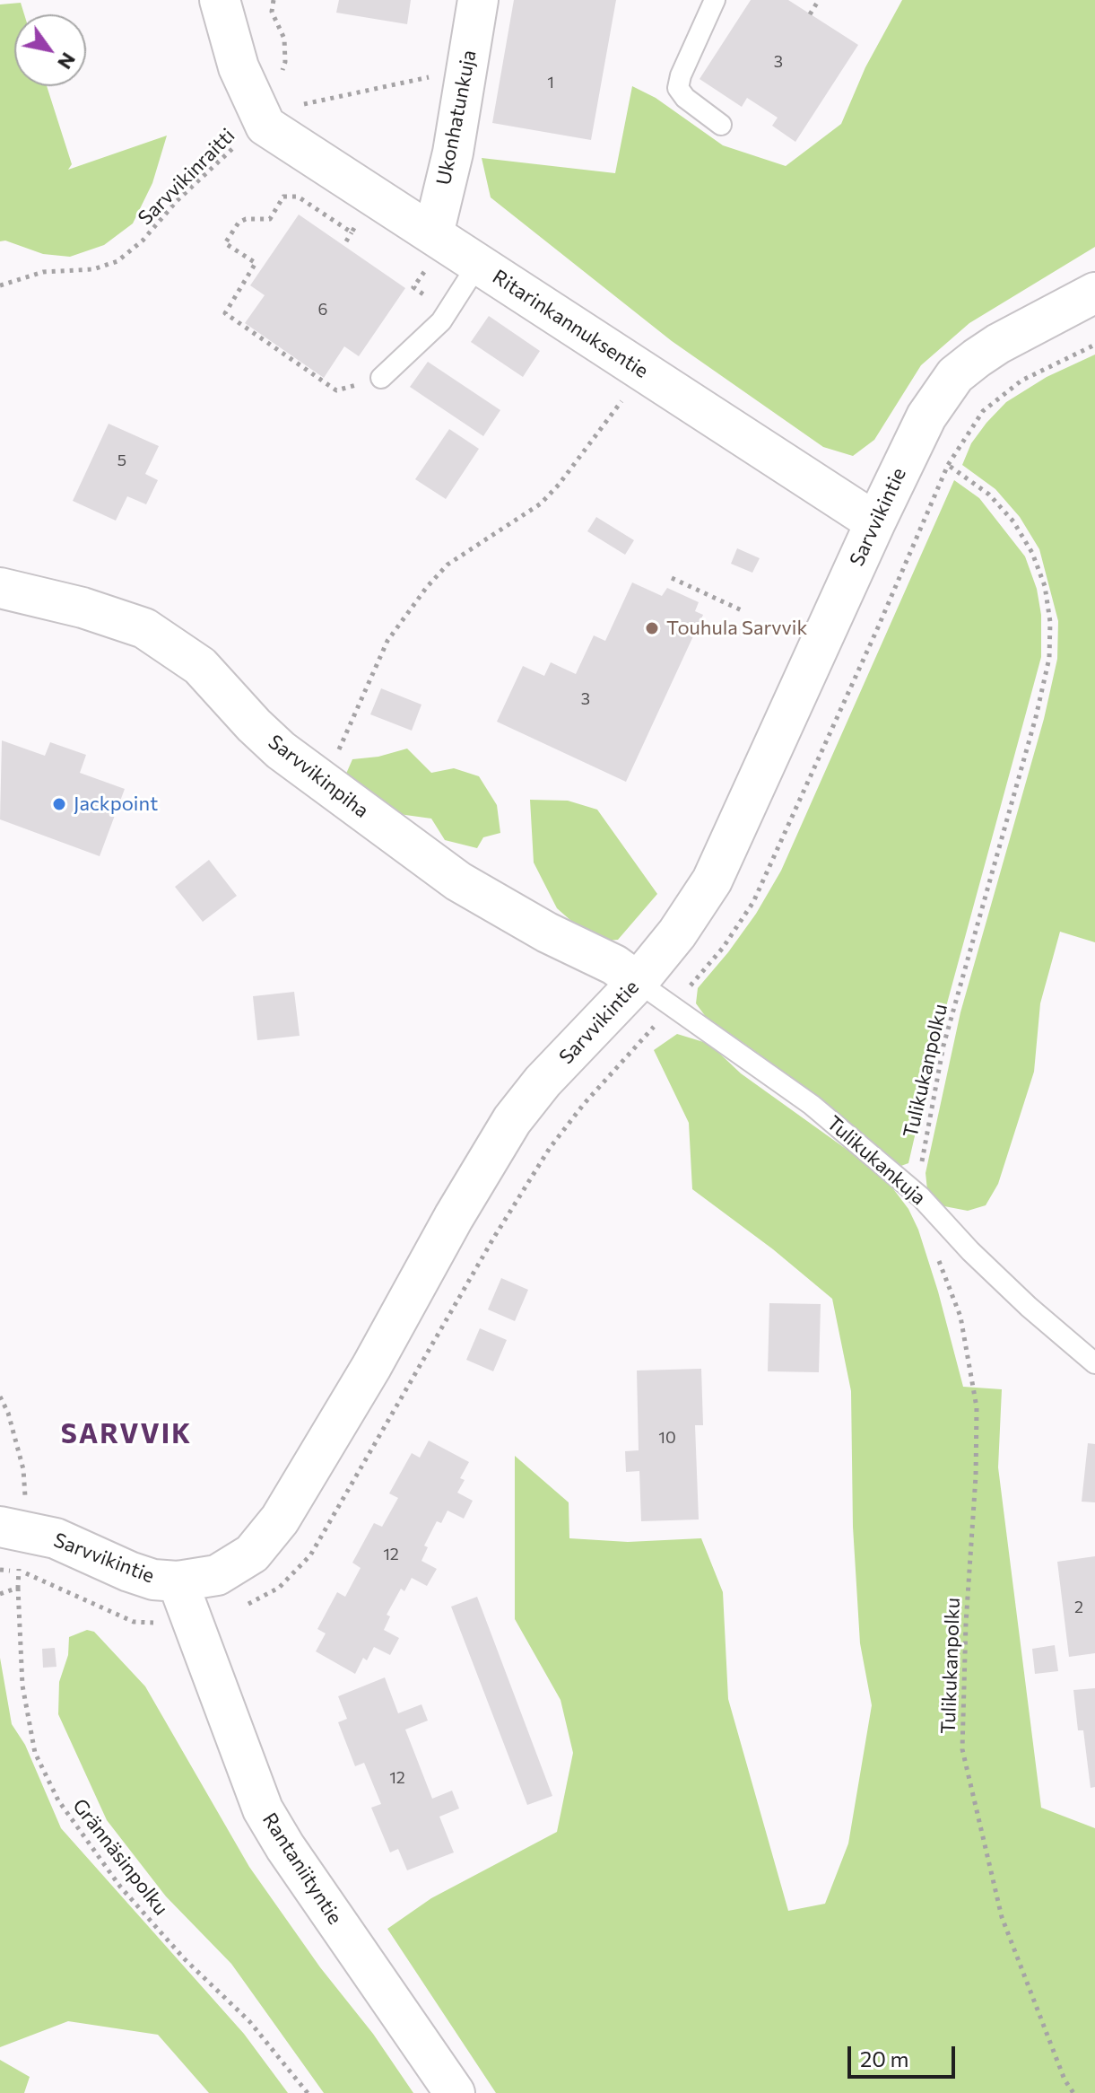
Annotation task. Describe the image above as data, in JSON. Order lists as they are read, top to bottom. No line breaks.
{"streets":{"street":["Ukonhatunkuja","Ritarinkannuksentie","Sarvvikintie","Sarvvikinpiha","Rantaniityntie"],"lane":["Tulikukankuja"],"path":["Sarvvikinraitti","Tulikukanpolku","Grännäsinpolku"]},"crossings":[["Ukonhatunkuja","Ritarinkannuksentie"],["Sarvvikinraitti","Ritarinkannuksentie"],["Ritarinkannuksentie","Sarvvikintie"],["Sarvvikintie","Sarvvikinpiha"],["Sarvvikintie","Tulikukankuja"],["Sarvvikintie","Rantaniityntie"],["Sarvvikinpiha","Tulikukankuja"],["Tulikukanpolku","Tulikukankuja"]],"districts":["SARVVIK"],"places":["Touhula Sarvvik","Jackpoint"],"house_numbers":["3","1","6","5","3","10","12","2","12"],"scale_bar":"20 m","north":"bottom right"}
